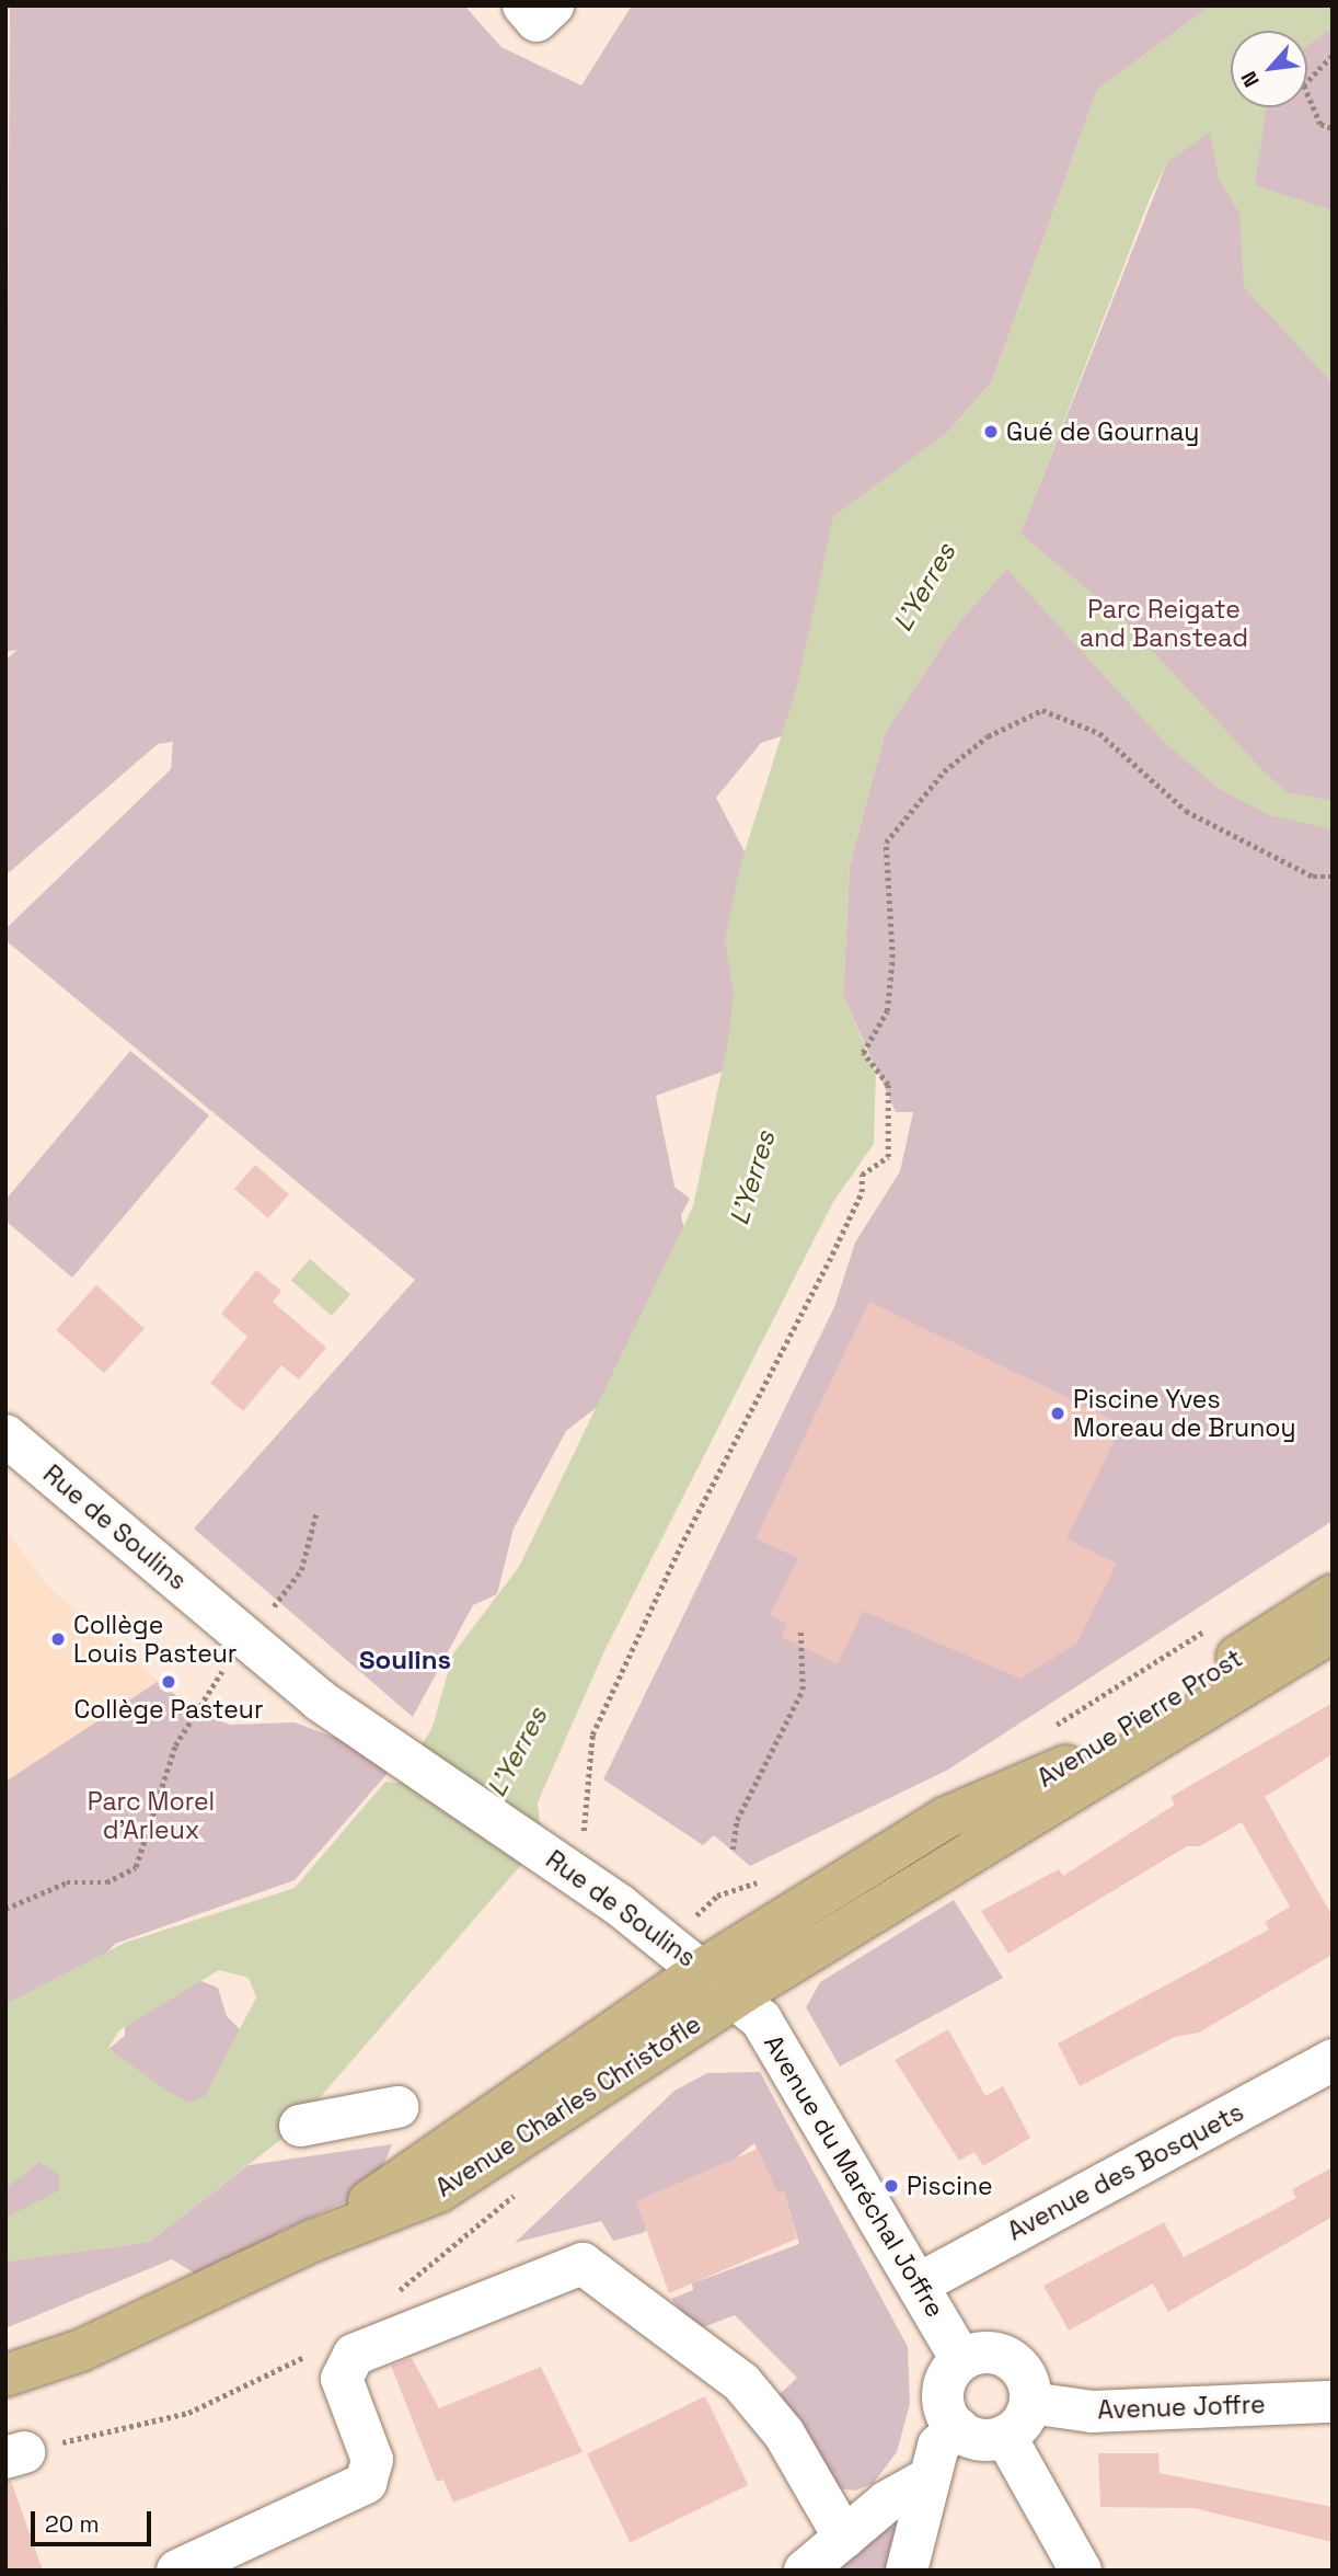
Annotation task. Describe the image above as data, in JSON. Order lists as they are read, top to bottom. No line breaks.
{"streets":{"main road":["Avenue Pierre Prost","Avenue Charles Christofle"],"street":["Rue de Soulins","Avenue des Bosquets","Avenue du Maréchal Joffre","Avenue Joffre"]},"crossings":[["Rue de Soulins","Avenue Pierre Prost"],["Rue de Soulins","Avenue Charles Christofle"],["Rue de Soulins","Avenue du Maréchal Joffre"],["Avenue Pierre Prost","Avenue Charles Christofle"],["Avenue Pierre Prost","Avenue du Maréchal Joffre"],["Avenue Charles Christofle","Avenue du Maréchal Joffre"],["Avenue des Bosquets","Avenue du Maréchal Joffre"],["Avenue du Maréchal Joffre","Avenue Joffre"]],"districts":["Soulins"],"water":["L'Yerres"],"parks":["Parc Reigate and Banstead","Parc Morel d’Arleux"],"places":["Gué de Gournay","Piscine Yves Moreau de Brunoy","Collège Louis Pasteur","Collège Pasteur","Piscine"],"scale_bar":"20 m","north":"bottom left"}
